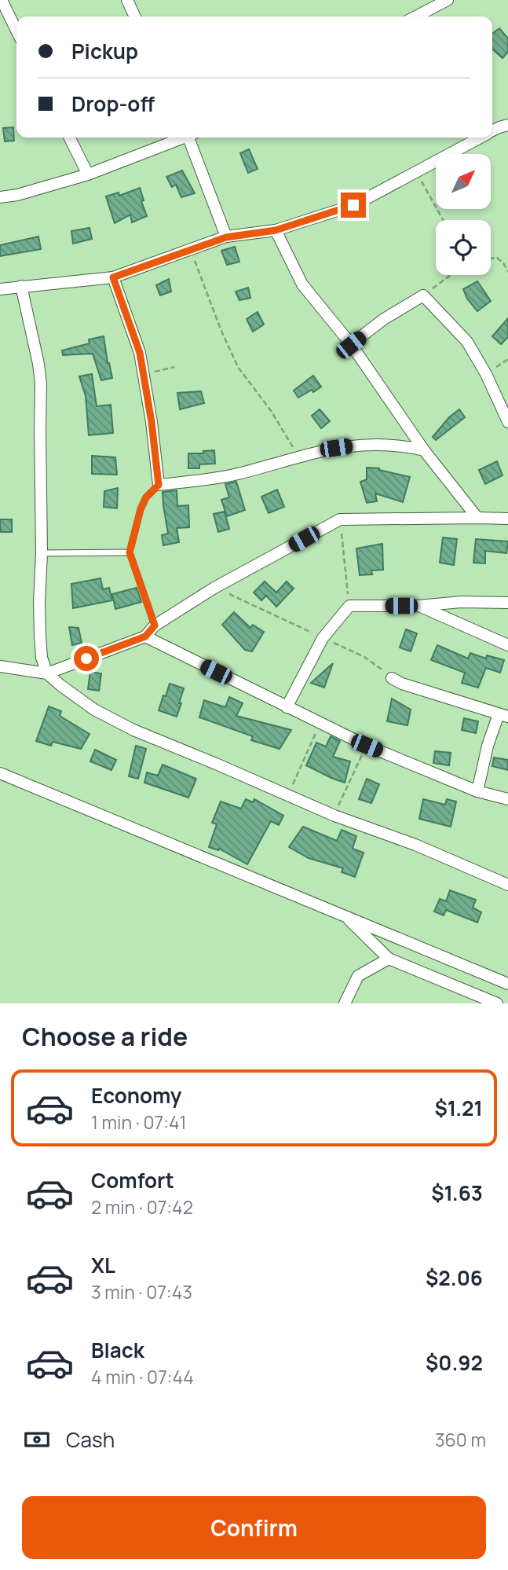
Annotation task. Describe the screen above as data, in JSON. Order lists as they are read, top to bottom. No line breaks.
{"north":"top right","page":{"banner":["Pickup","Drop-off"],"heading":"Choose a ride","list":[{"name":"Economy","note":"1 min · 07:41","value":"$1.21"},{"name":"Comfort","note":"2 min · 07:42","value":"$1.63"},{"name":"XL","note":"3 min · 07:43","value":"$2.06"},{"name":"Black","note":"4 min · 07:44","value":"$0.92"}],"pay":["Cash","360 m"],"buttons":"Confirm"}}
